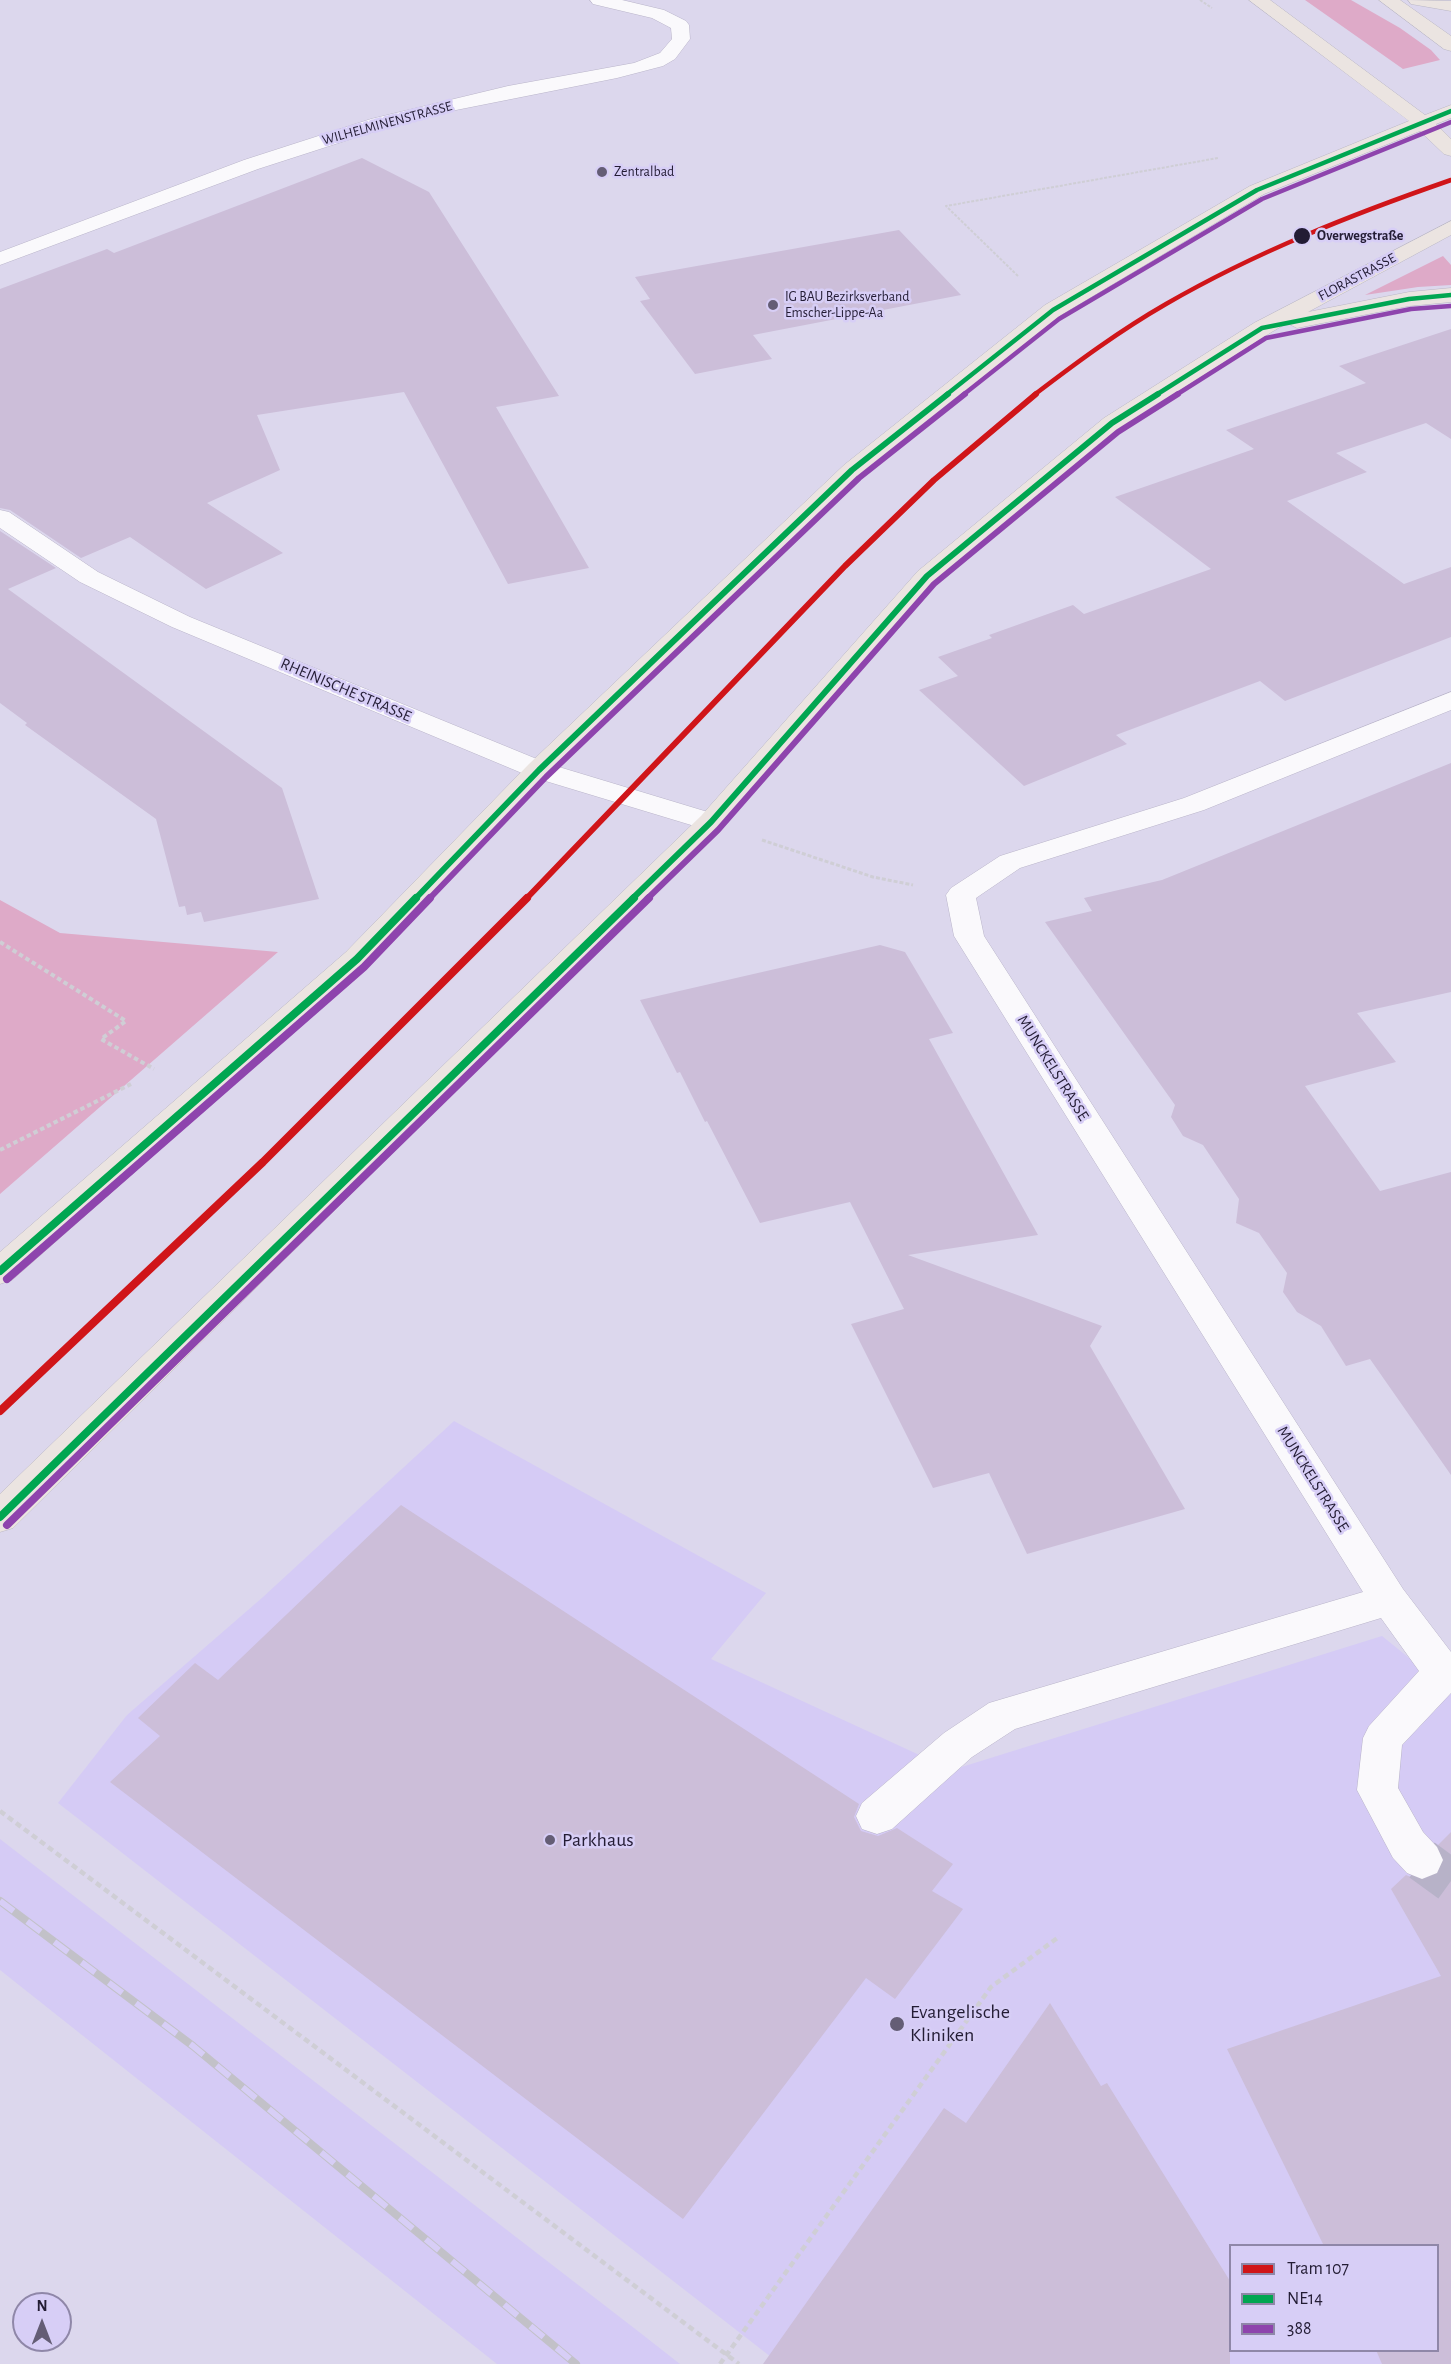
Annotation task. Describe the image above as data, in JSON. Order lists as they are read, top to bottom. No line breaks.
{"streets":{"main road":["FLORASTRASSE"],"street":["WILHELMINENSTRASSE","RHEINISCHE STRASSE","MUNCKELSTRASSE"]},"crossings":[["FLORASTRASSE","RHEINISCHE STRASSE"]],"places":["Zentralbad","Overwegstraße","IG BAU Bezirksverband Emscher-Lippe-Aa","Parkhaus","Evangelische Kliniken"],"lines":["transit line NE14","transit line 388","tram line 107"],"legend":["Tram 107","NE14","388"],"north":"top"}
